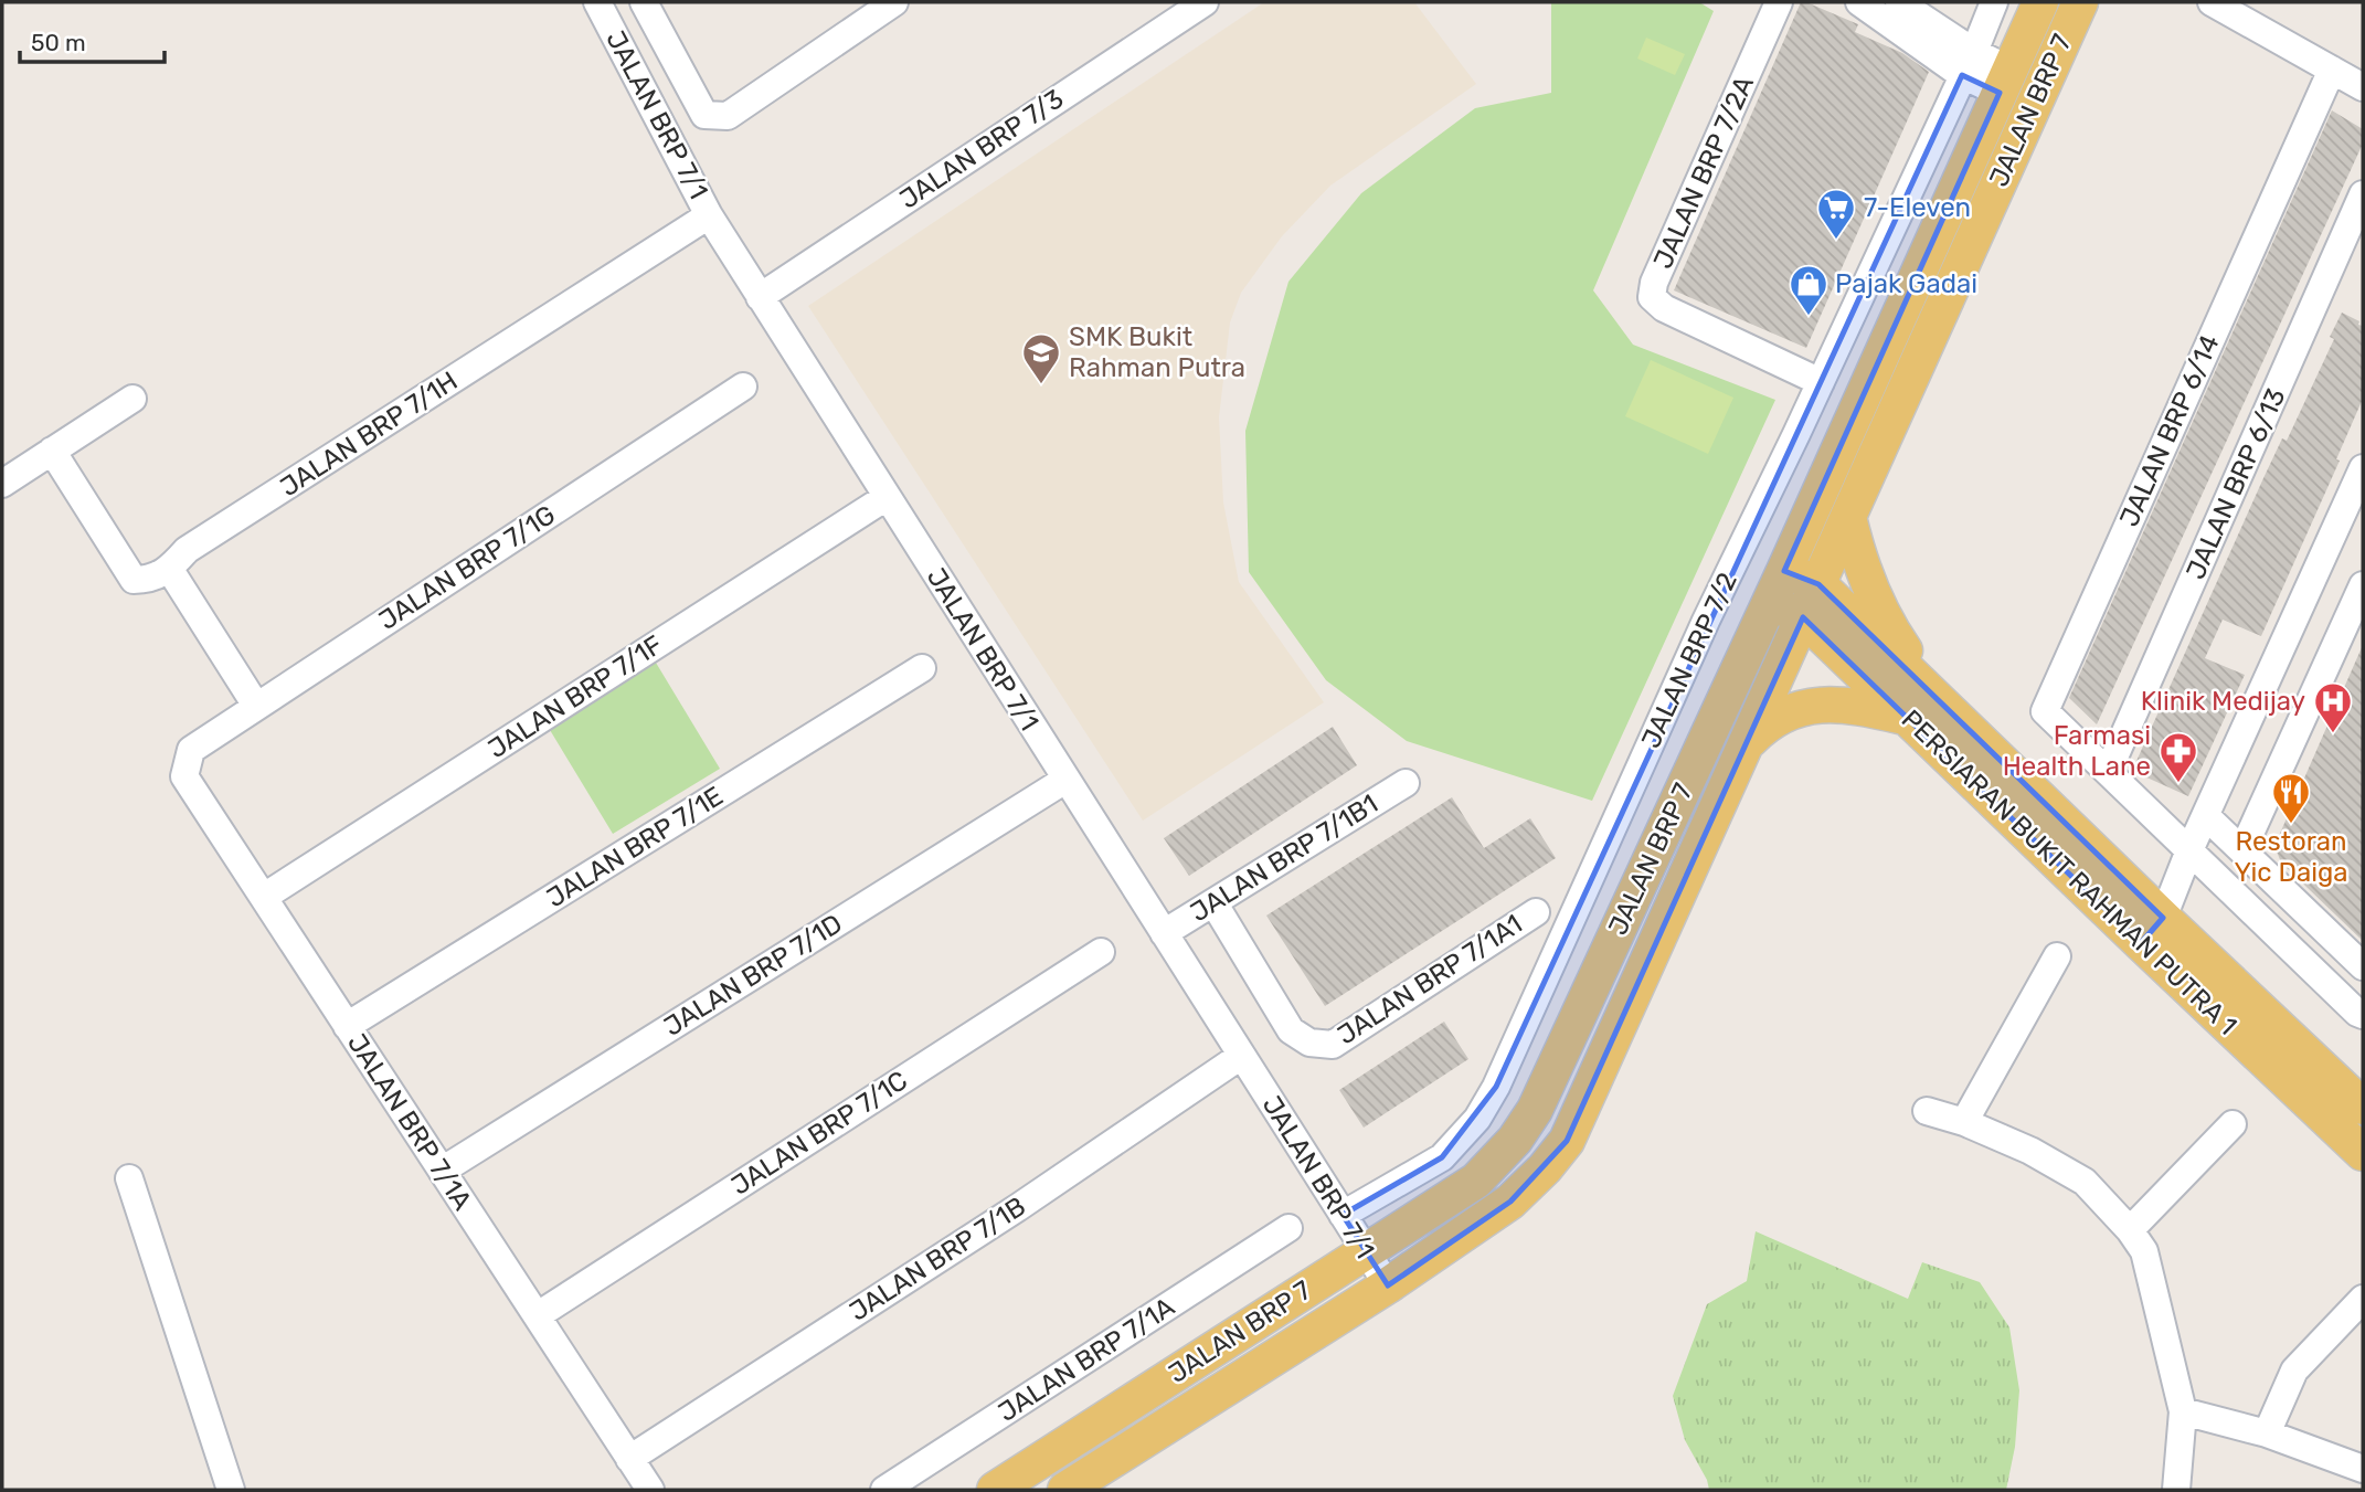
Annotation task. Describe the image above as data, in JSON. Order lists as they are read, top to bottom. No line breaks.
{"streets":{"main road":["JALAN BRP 7","PERSIARAN BUKIT RAHMAN PUTRA 1"],"street":["JALAN BRP 7/1","JALAN BRP 7/3","JALAN BRP 7/2A","JALAN BRP 6/14","JALAN BRP 7/1H","JALAN BRP 6/13","JALAN BRP 7/1G","JALAN BRP 7/2","JALAN BRP 7/1F","JALAN BRP 7/1E","JALAN BRP 7/1B1","JALAN BRP 7/1D","JALAN BRP 7/1A1","JALAN BRP 7/1A","JALAN BRP 7/1C","JALAN BRP 7/1B"]},"crossings":[["JALAN BRP 7","JALAN BRP 7/1"],["JALAN BRP 7","PERSIARAN BUKIT RAHMAN PUTRA 1"],["JALAN BRP 7/1","JALAN BRP 7/3"],["JALAN BRP 7/1","JALAN BRP 7/1H"],["JALAN BRP 7/1","JALAN BRP 7/2"],["JALAN BRP 7/1","JALAN BRP 7/1F"],["JALAN BRP 7/1","JALAN BRP 7/1B1"],["JALAN BRP 7/1","JALAN BRP 7/1D"],["JALAN BRP 7/1","JALAN BRP 7/1B"],["JALAN BRP 7/2A","JALAN BRP 7/2"],["JALAN BRP 6/14","JALAN BRP 6/13"],["JALAN BRP 7/1G","JALAN BRP 7/1A"],["JALAN BRP 7/1F","JALAN BRP 7/1A"],["JALAN BRP 7/1E","JALAN BRP 7/1A"],["JALAN BRP 7/1B1","JALAN BRP 7/1A1"],["JALAN BRP 7/1D","JALAN BRP 7/1A"],["JALAN BRP 7/1A","JALAN BRP 7/1C"],["JALAN BRP 7/1A","JALAN BRP 7/1B"]],"places":{"supermarket":["7-Eleven"],"shop":["Pajak Gadai"],"school or university":["SMK Bukit Rahman Putra"],"hospital":["Klinik Medijay"],"pharmacy":["Farmasi Health Lane"],"restaurant":["Restoran Yic Daiga"]},"scale_bar":"50 m"}
